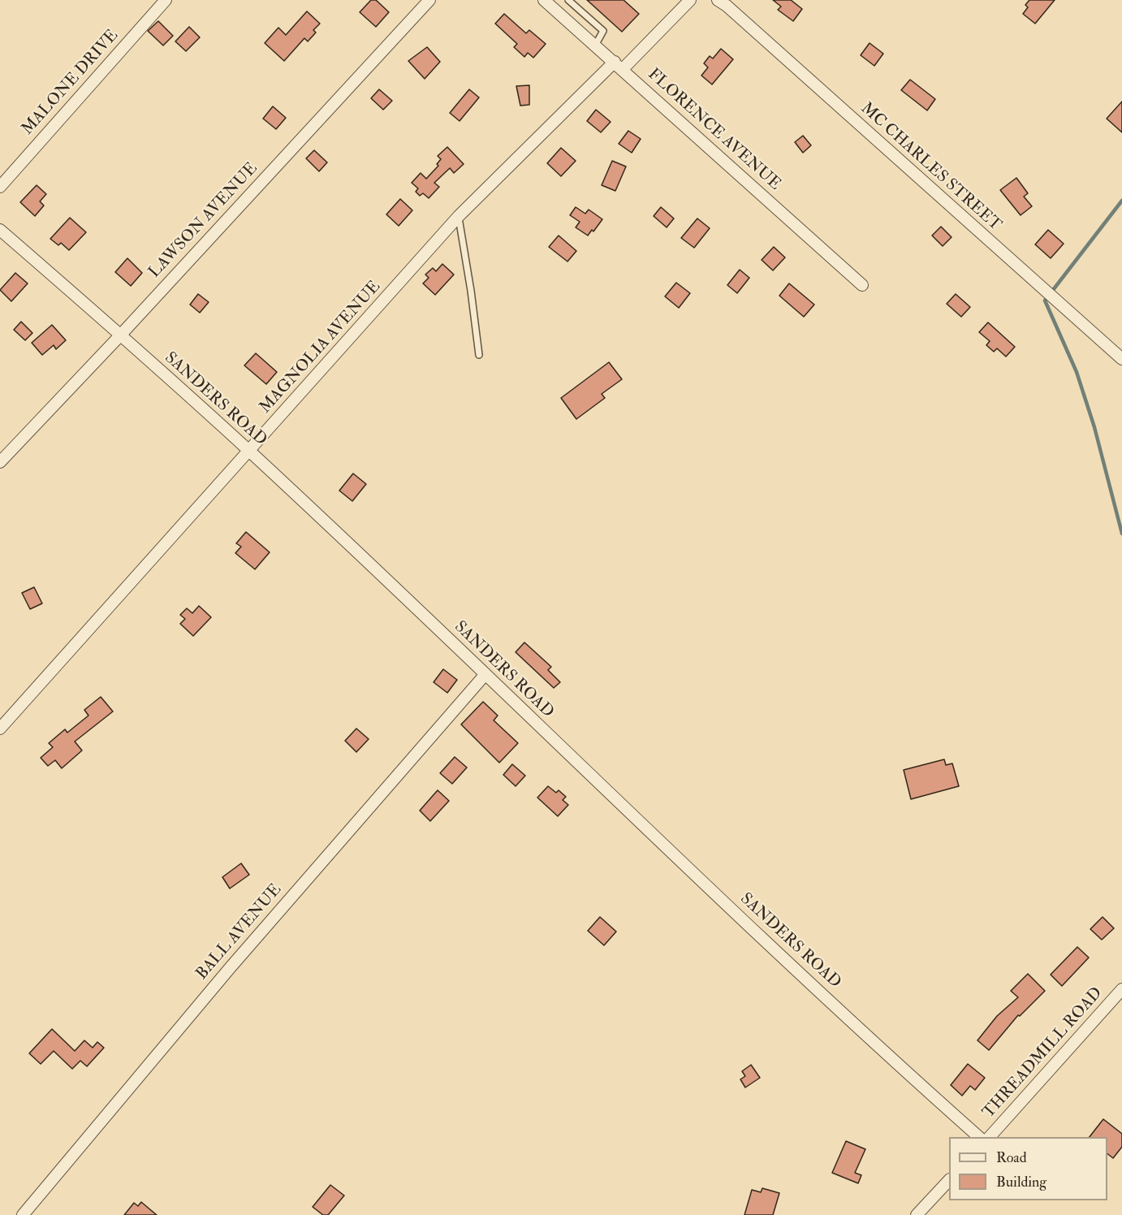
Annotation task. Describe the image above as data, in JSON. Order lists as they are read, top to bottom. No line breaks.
{"streets":{"street":["MALONE DRIVE","FLORENCE AVENUE","MC CHARLES STREET","LAWSON AVENUE","MAGNOLIA AVENUE","SANDERS ROAD","BALL AVENUE","THREADMILL ROAD"]},"crossings":[["FLORENCE AVENUE","MAGNOLIA AVENUE"],["LAWSON AVENUE","SANDERS ROAD"],["MAGNOLIA AVENUE","SANDERS ROAD"],["SANDERS ROAD","BALL AVENUE"]],"legend":["Road","Building"]}
